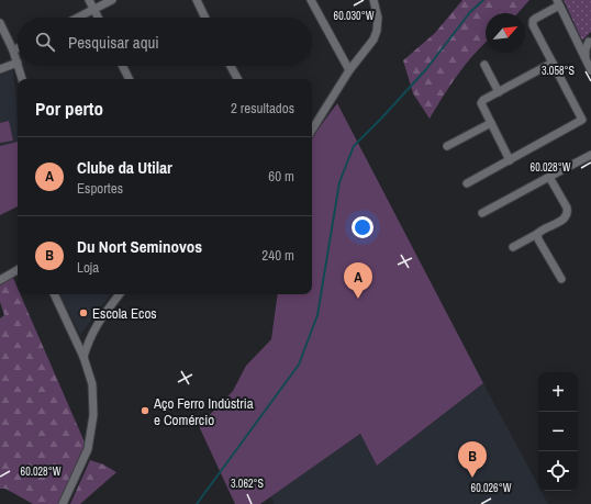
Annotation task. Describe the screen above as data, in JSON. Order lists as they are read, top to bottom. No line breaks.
{"places":["Escola Ecos","Aço Ferro Indústria e Comércio"],"north":"top right","page":{"search":"Pesquisar aqui","heading":["Por perto","2 resultados"],"list":[{"mark":"A","name":"Clube da Utilar","note":"Esportes","value":"60 m"},{"mark":"B","name":"Du Nort Seminovos","note":"Loja","value":"240 m"}],"pins":["A","B"],"map_buttons":["+","−"]},"coordinates":["60.030°W","3.058°S","60.028°W","3.062°S","60.026°W"]}
